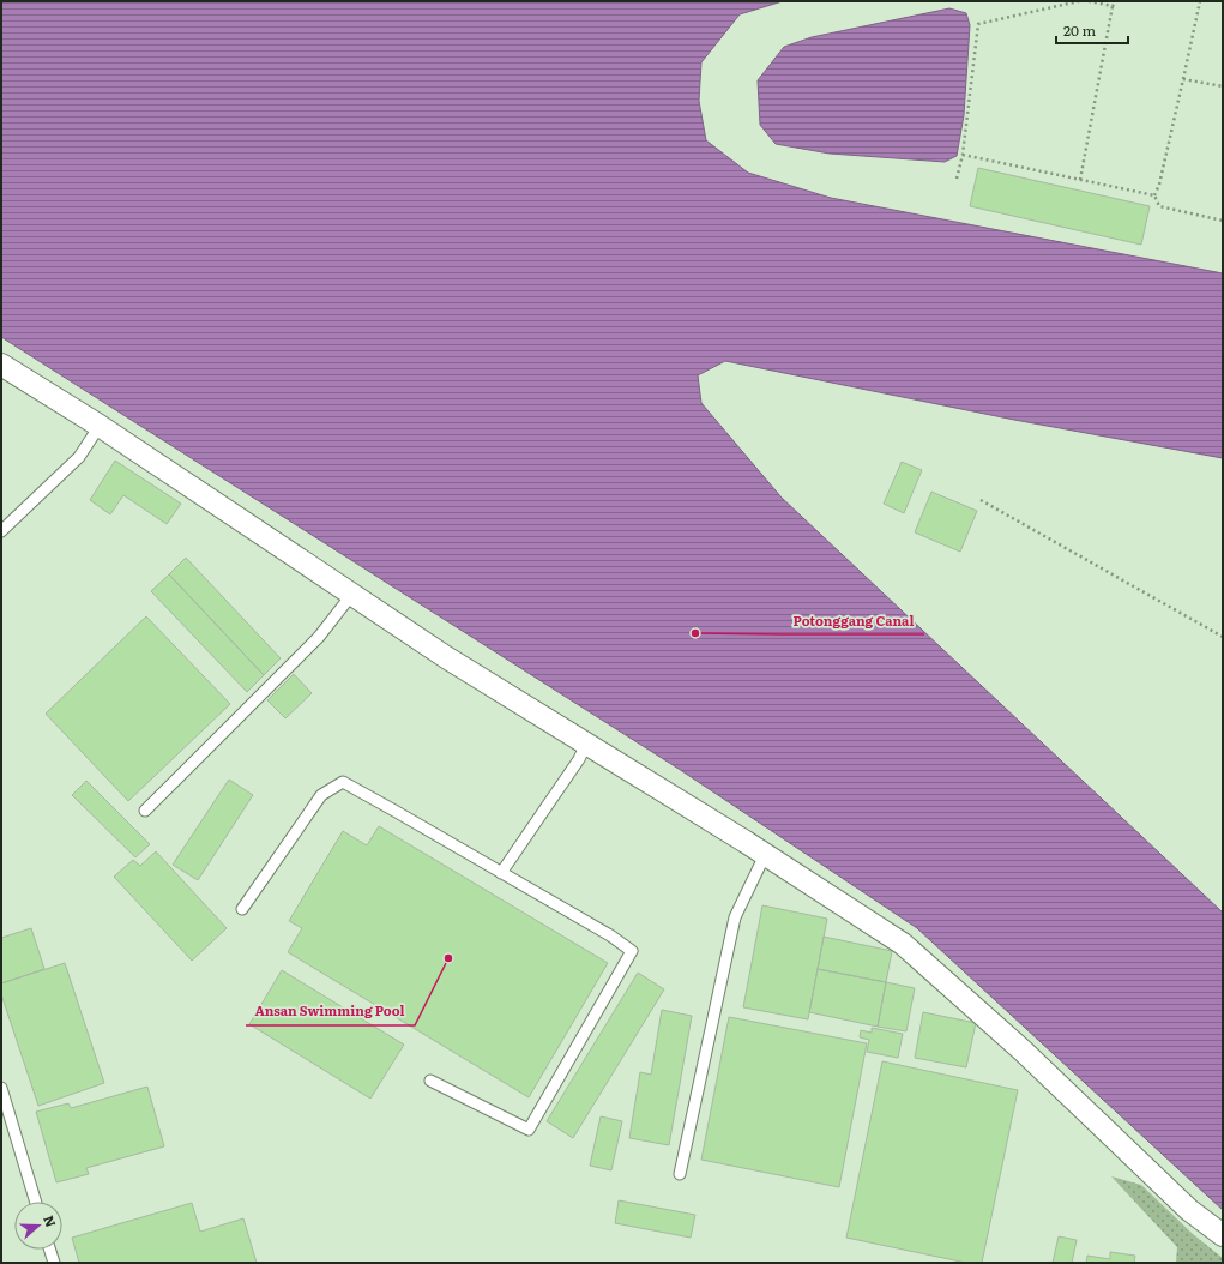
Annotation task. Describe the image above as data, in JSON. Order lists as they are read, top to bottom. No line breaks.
{"places":["Potonggang Canal","Ansan Swimming Pool"],"scale_bar":"20 m","north":"right"}
